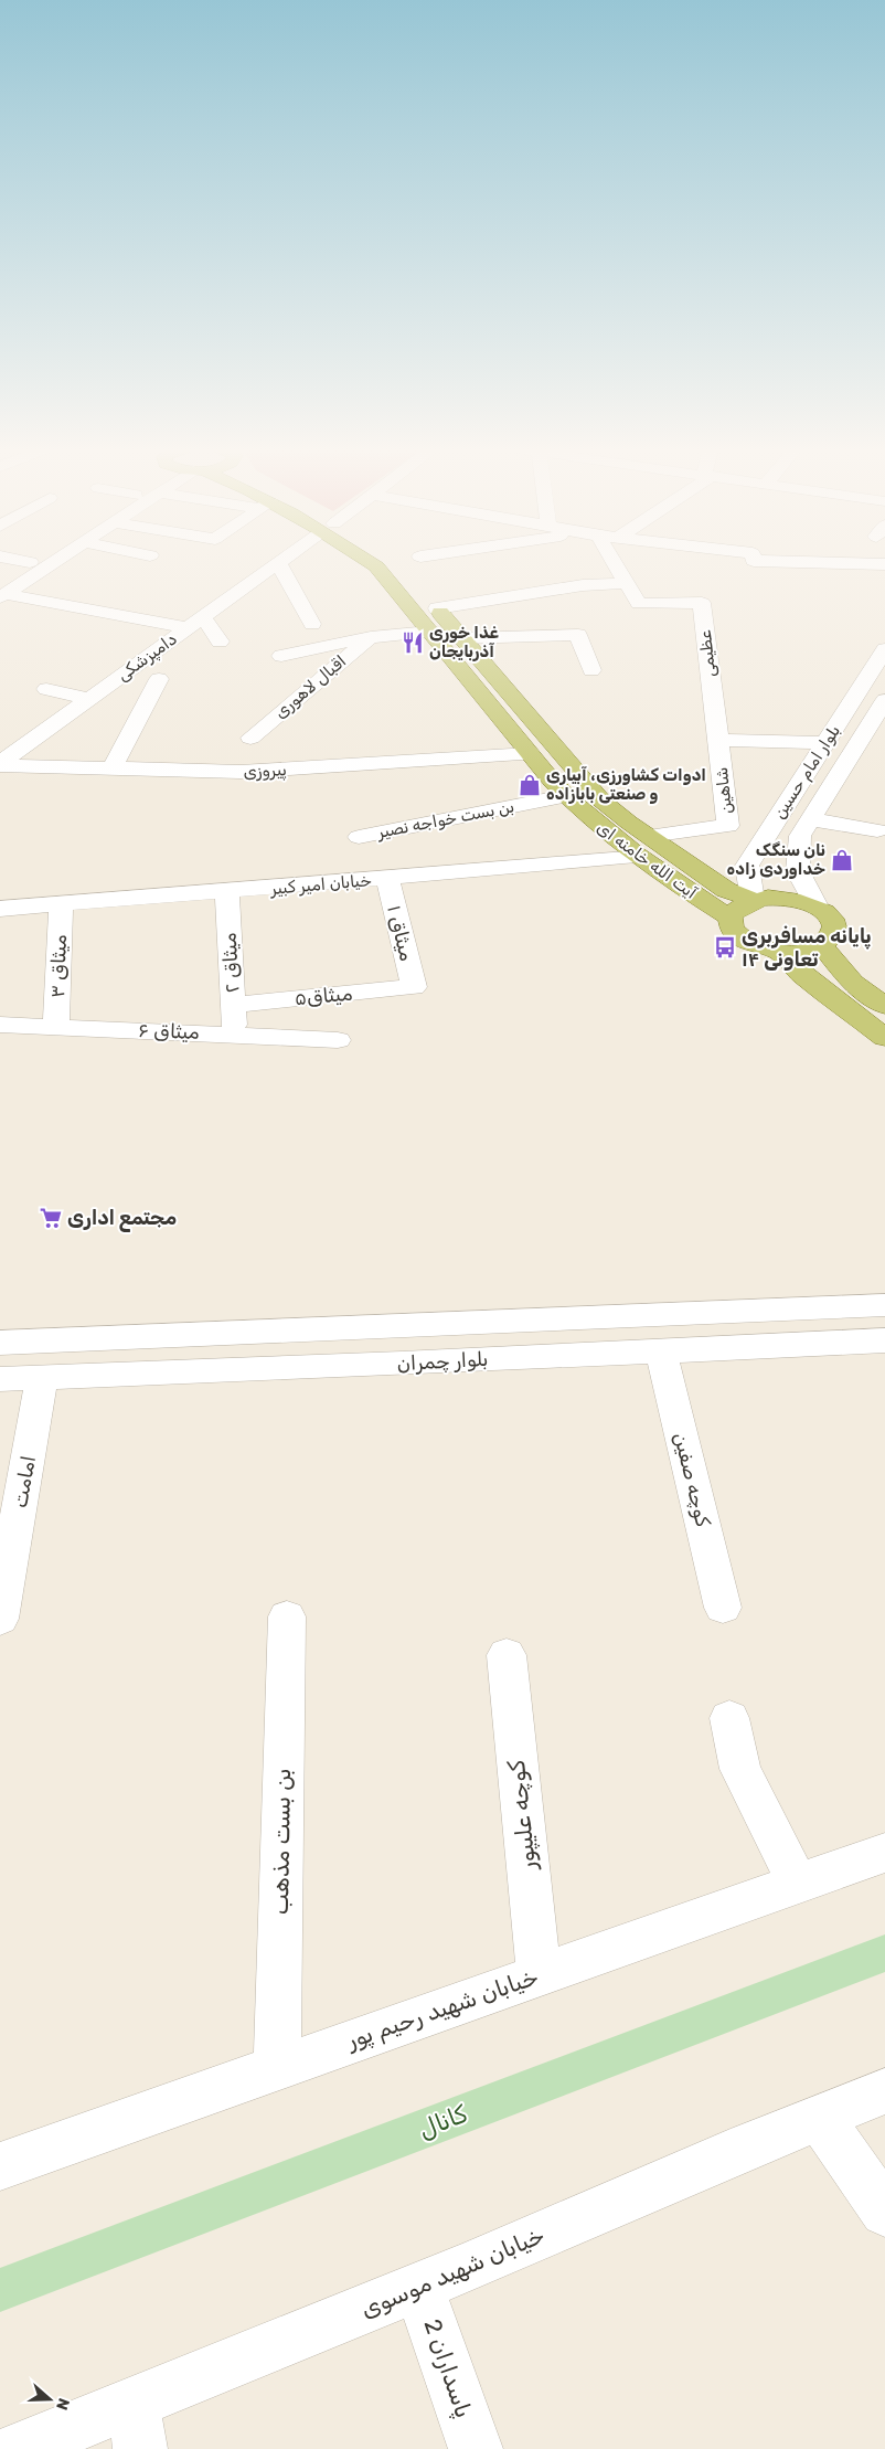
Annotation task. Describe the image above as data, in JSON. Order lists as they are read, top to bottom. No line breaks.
{"streets":{"main road":["آیت الله خامنه ای"],"street":["عظیمی","دامپزشکی","اقبال لاهوری","پیروزی","بلوار امام حسین","شاهین","بن بست خواجه نصیر","خیابان امیر کبیر","میثاق ۱","میثاق ۲","میثاق ۳","میثاق۵","میثاق ۶","بلوار چمران","کوچه صفین","امامت","کوچه علیپور","بن بست مذهب","خیابان شهید رحیم پور","خیابان شهید موسوی","پاسداران 2"]},"crossings":[["عظیمی","شاهین"],["دامپزشکی","پیروزی"],["پیروزی","آیت الله خامنه ای"],["بلوار امام حسین","آیت الله خامنه ای"],["شاهین","آیت الله خامنه ای"],["شاهین","خیابان امیر کبیر"],["بن بست خواجه نصیر","آیت الله خامنه ای"],["آیت الله خامنه ای","خیابان امیر کبیر"],["خیابان امیر کبیر","میثاق ۱"],["خیابان امیر کبیر","میثاق ۲"],["خیابان امیر کبیر","میثاق ۳"],["میثاق ۱","میثاق۵"],["میثاق ۲","میثاق۵"],["میثاق ۲","میثاق ۶"],["میثاق ۳","میثاق ۶"],["بلوار چمران","کوچه صفین"],["بلوار چمران","امامت"],["کوچه علیپور","خیابان شهید رحیم پور"],["بن بست مذهب","خیابان شهید رحیم پور"],["خیابان شهید موسوی","پاسداران 2"]],"water":["کانال"],"places":{"restaurant":["غذا خوری آذربایجان"],"shop":["ادوات کشاورزی، آبیاری و صنعتی بابازاده","نان سنگک خداوردی زاده"],"bus stop":["پایانه مسافربری تعاونی ۱۴"],"supermarket":["مجتمع اداری"]},"north":"right"}
